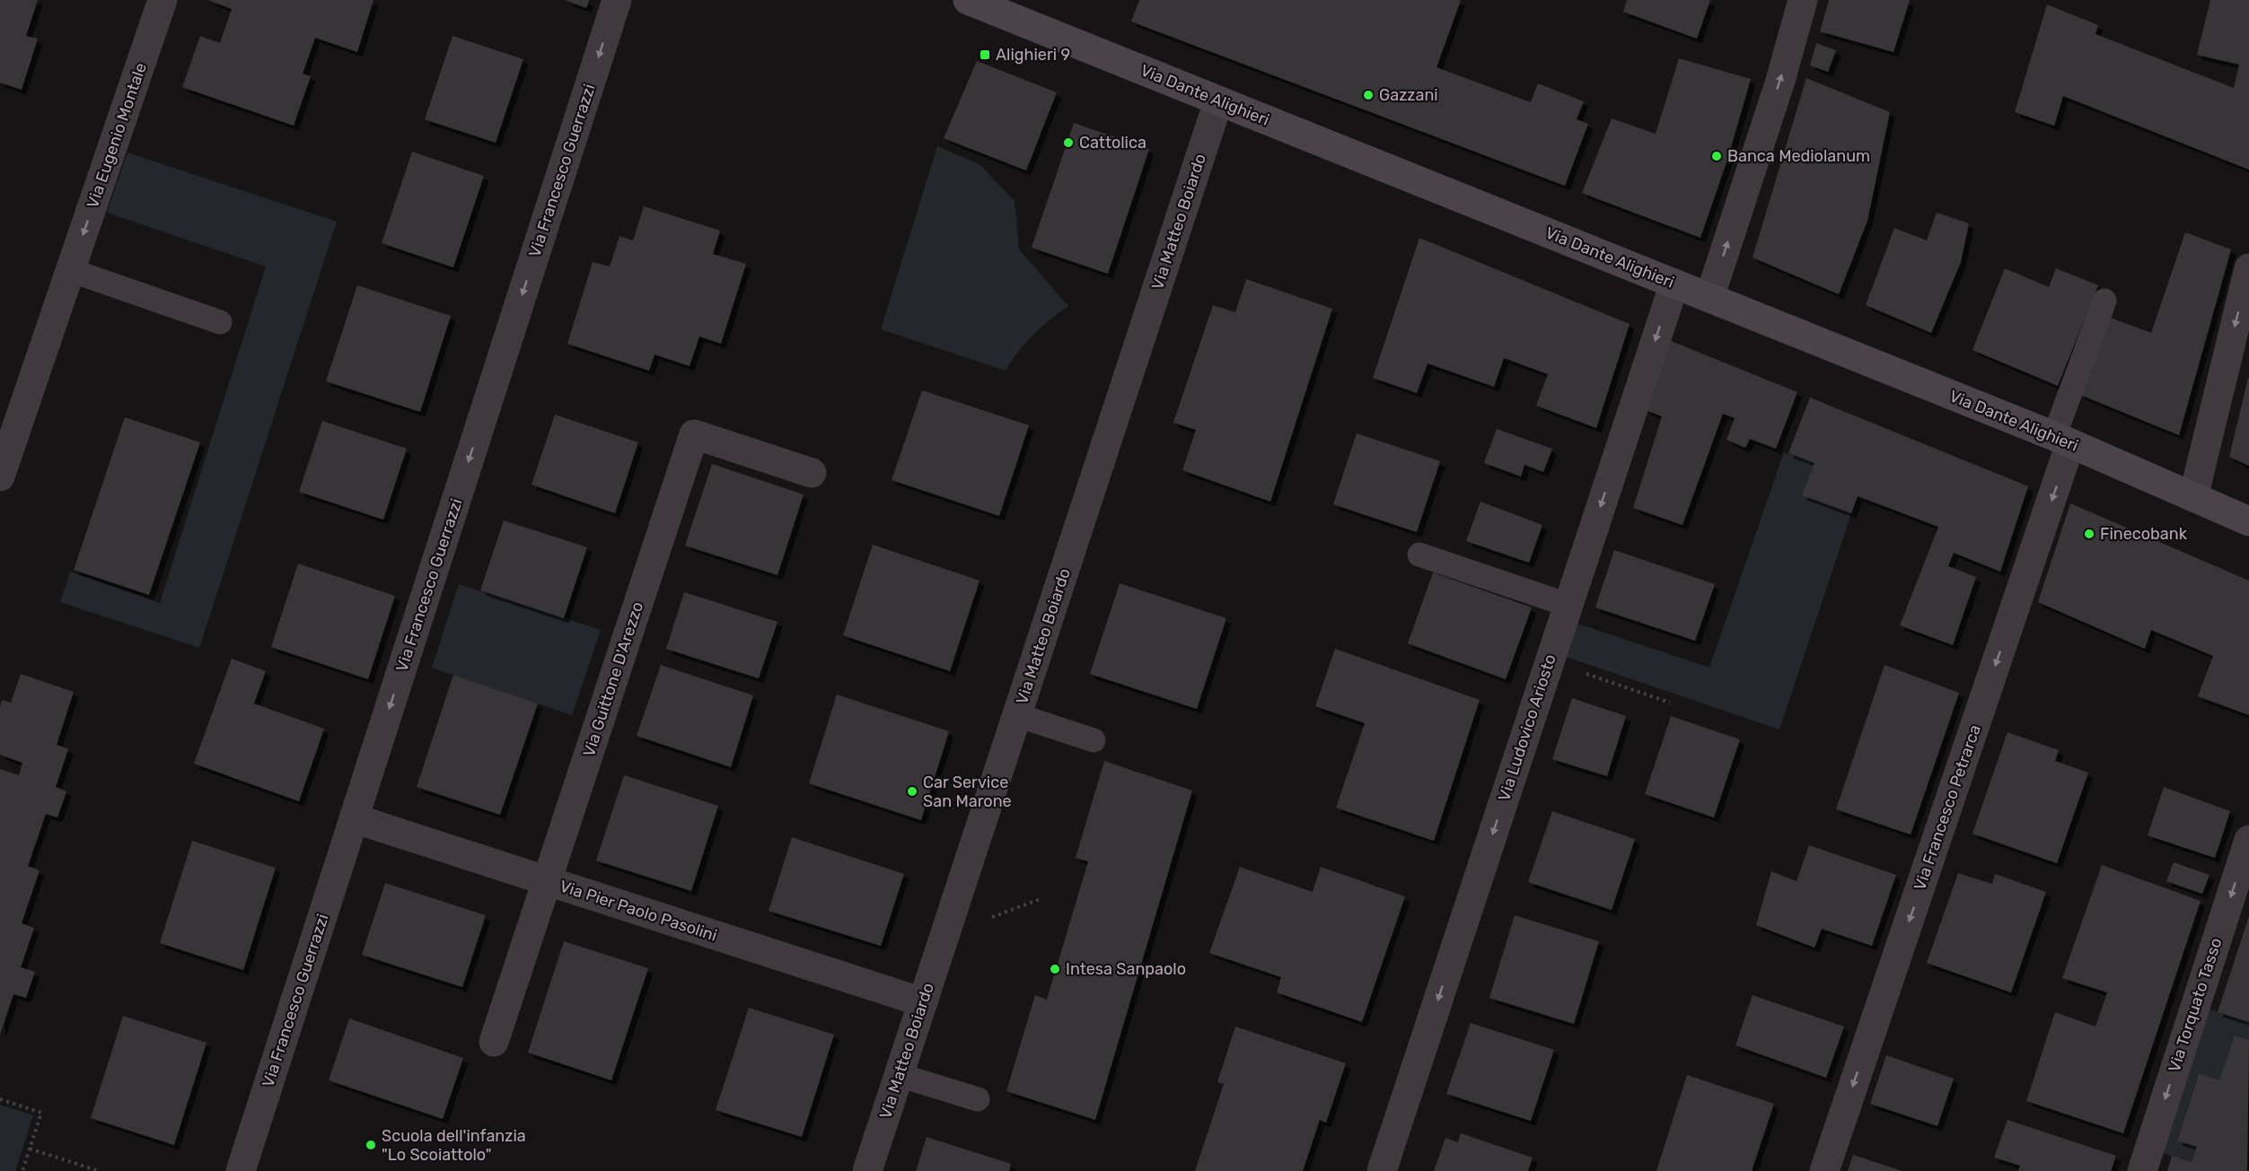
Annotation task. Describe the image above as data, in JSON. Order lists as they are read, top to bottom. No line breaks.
{"streets":{"main road":["Via Dante Alighieri"],"street":["Via Eugenio Montale","Via Francesco Guerrazzi","Via Matteo Boiardo","Via Guittone D'Arezzo","Via Ludovico Ariosto","Via Francesco Petrarca","Via Pier Paolo Pasolini","Via Torquato Tasso"]},"crossings":[["Via Dante Alighieri","Via Matteo Boiardo"],["Via Dante Alighieri","Via Ludovico Ariosto"],["Via Dante Alighieri","Via Francesco Petrarca"],["Via Francesco Guerrazzi","Via Pier Paolo Pasolini"],["Via Matteo Boiardo","Via Pier Paolo Pasolini"],["Via Guittone D'Arezzo","Via Pier Paolo Pasolini"]],"one_way":["Via Eugenio Montale","Via Francesco Guerrazzi","Via Ludovico Ariosto","Via Francesco Petrarca","Via Torquato Tasso"],"places":{"transit":["Alighieri 9"],"other":["Gazzani","Cattolica","Banca Mediolanum","Finecobank","Car Service San Marone","Intesa Sanpaolo","Scuola dell'infanzia \"Lo Scoiattolo\""]}}
